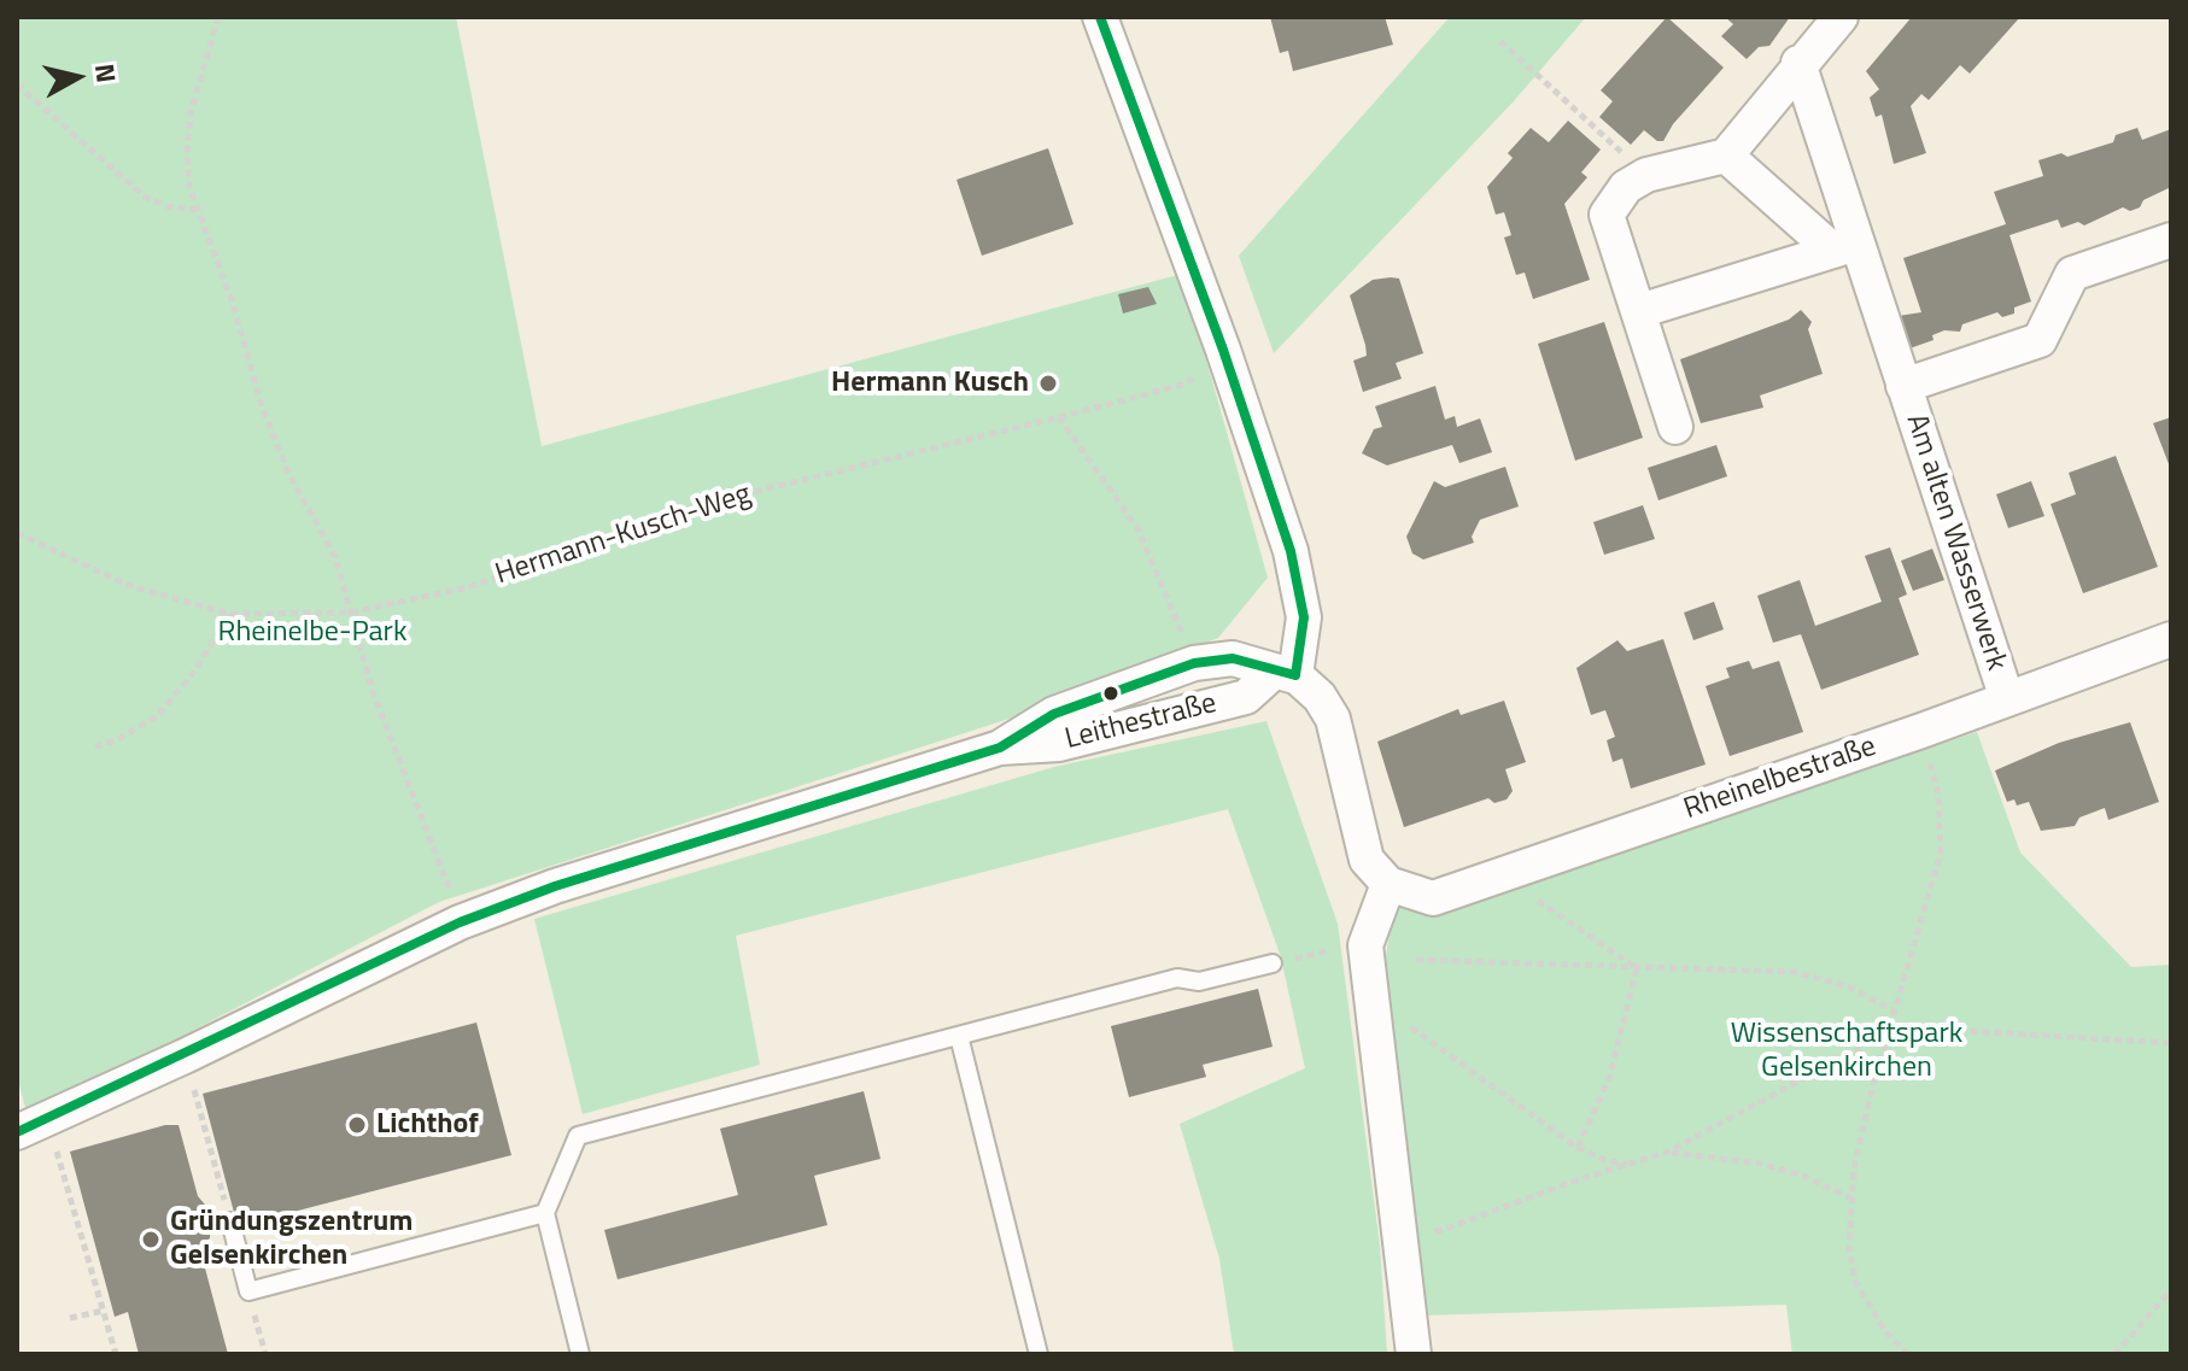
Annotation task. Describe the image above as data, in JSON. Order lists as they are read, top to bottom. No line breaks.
{"streets":{"street":["Am alten Wasserwerk","Leithestraße","Rheinelbestraße"],"path":["Hermann-Kusch-Weg"]},"crossings":[["Am alten Wasserwerk","Rheinelbestraße"]],"parks":["Rheinelbe-Park","Wissenschaftspark Gelsenkirchen"],"places":["Hermann Kusch","Lichthof","Gründungszentrum Gelsenkirchen"],"north":"right"}
